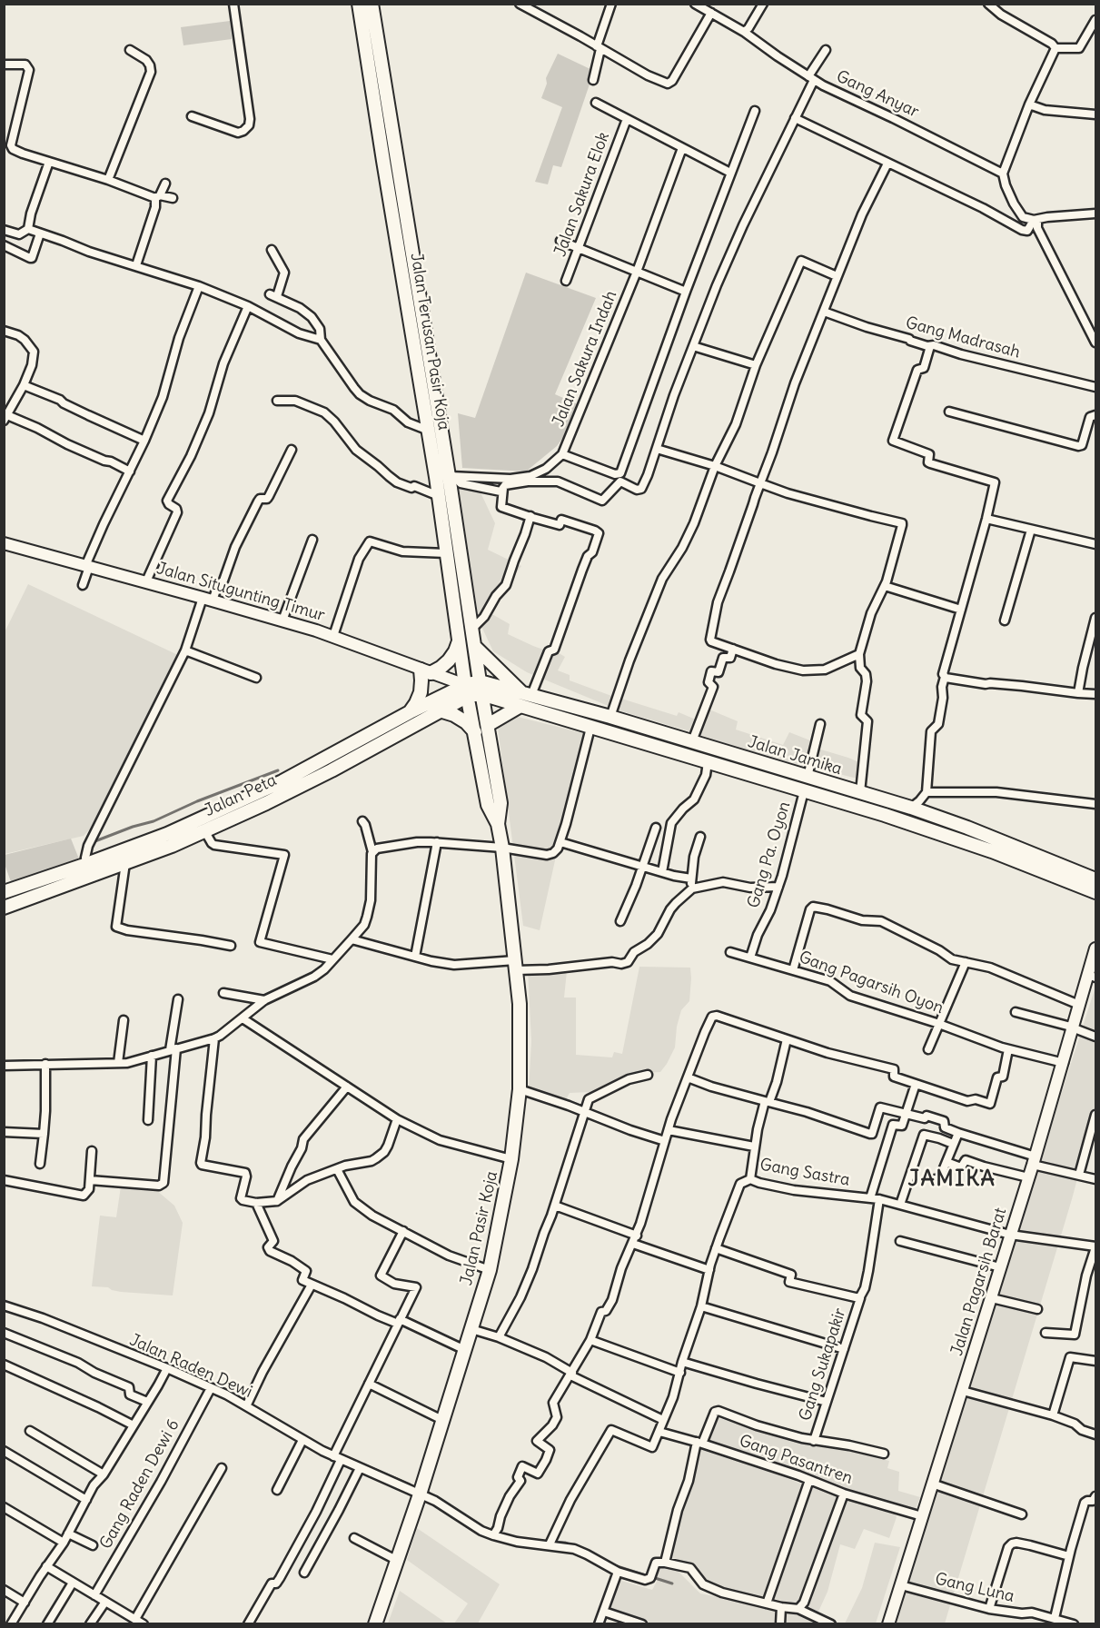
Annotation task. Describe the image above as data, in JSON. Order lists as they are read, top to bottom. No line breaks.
{"streets":{"main road":["Jalan Terusan Pasir Koja","Jalan Jamika","Jalan Peta","Jalan Pasir Koja"],"street":["Gang Anyar","Jalan Sakura Elok","Gang Madrasah","Jalan Sakura Indah","Jalan Situgunting Timur","Gang Pa. Oyon","Gang Pagarsih Oyon","Gang Sastra","Jalan Pagarsih Barat","Gang Sukapakir","Jalan Raden Dewi","Gang Pasantren","Gang Raden Dewi 6","Gang Luna"]},"crossings":[["Jalan Terusan Pasir Koja","Jalan Sakura Indah"],["Jalan Terusan Pasir Koja","Jalan Situgunting Timur"],["Jalan Terusan Pasir Koja","Jalan Jamika"],["Jalan Terusan Pasir Koja","Jalan Peta"],["Jalan Terusan Pasir Koja","Jalan Pasir Koja"],["Jalan Situgunting Timur","Jalan Peta"],["Jalan Situgunting Timur","Jalan Pasir Koja"],["Jalan Jamika","Jalan Peta"],["Jalan Jamika","Gang Pa. Oyon"],["Jalan Jamika","Jalan Pasir Koja"],["Jalan Peta","Jalan Pasir Koja"],["Gang Pa. Oyon","Gang Pagarsih Oyon"],["Gang Pagarsih Oyon","Jalan Pagarsih Barat"],["Gang Sastra","Jalan Pagarsih Barat"],["Gang Sastra","Gang Sukapakir"],["Jalan Pasir Koja","Jalan Raden Dewi"],["Jalan Pagarsih Barat","Gang Pasantren"],["Jalan Pagarsih Barat","Gang Luna"],["Jalan Raden Dewi","Gang Raden Dewi 6"]],"districts":["JAMIKA"]}
